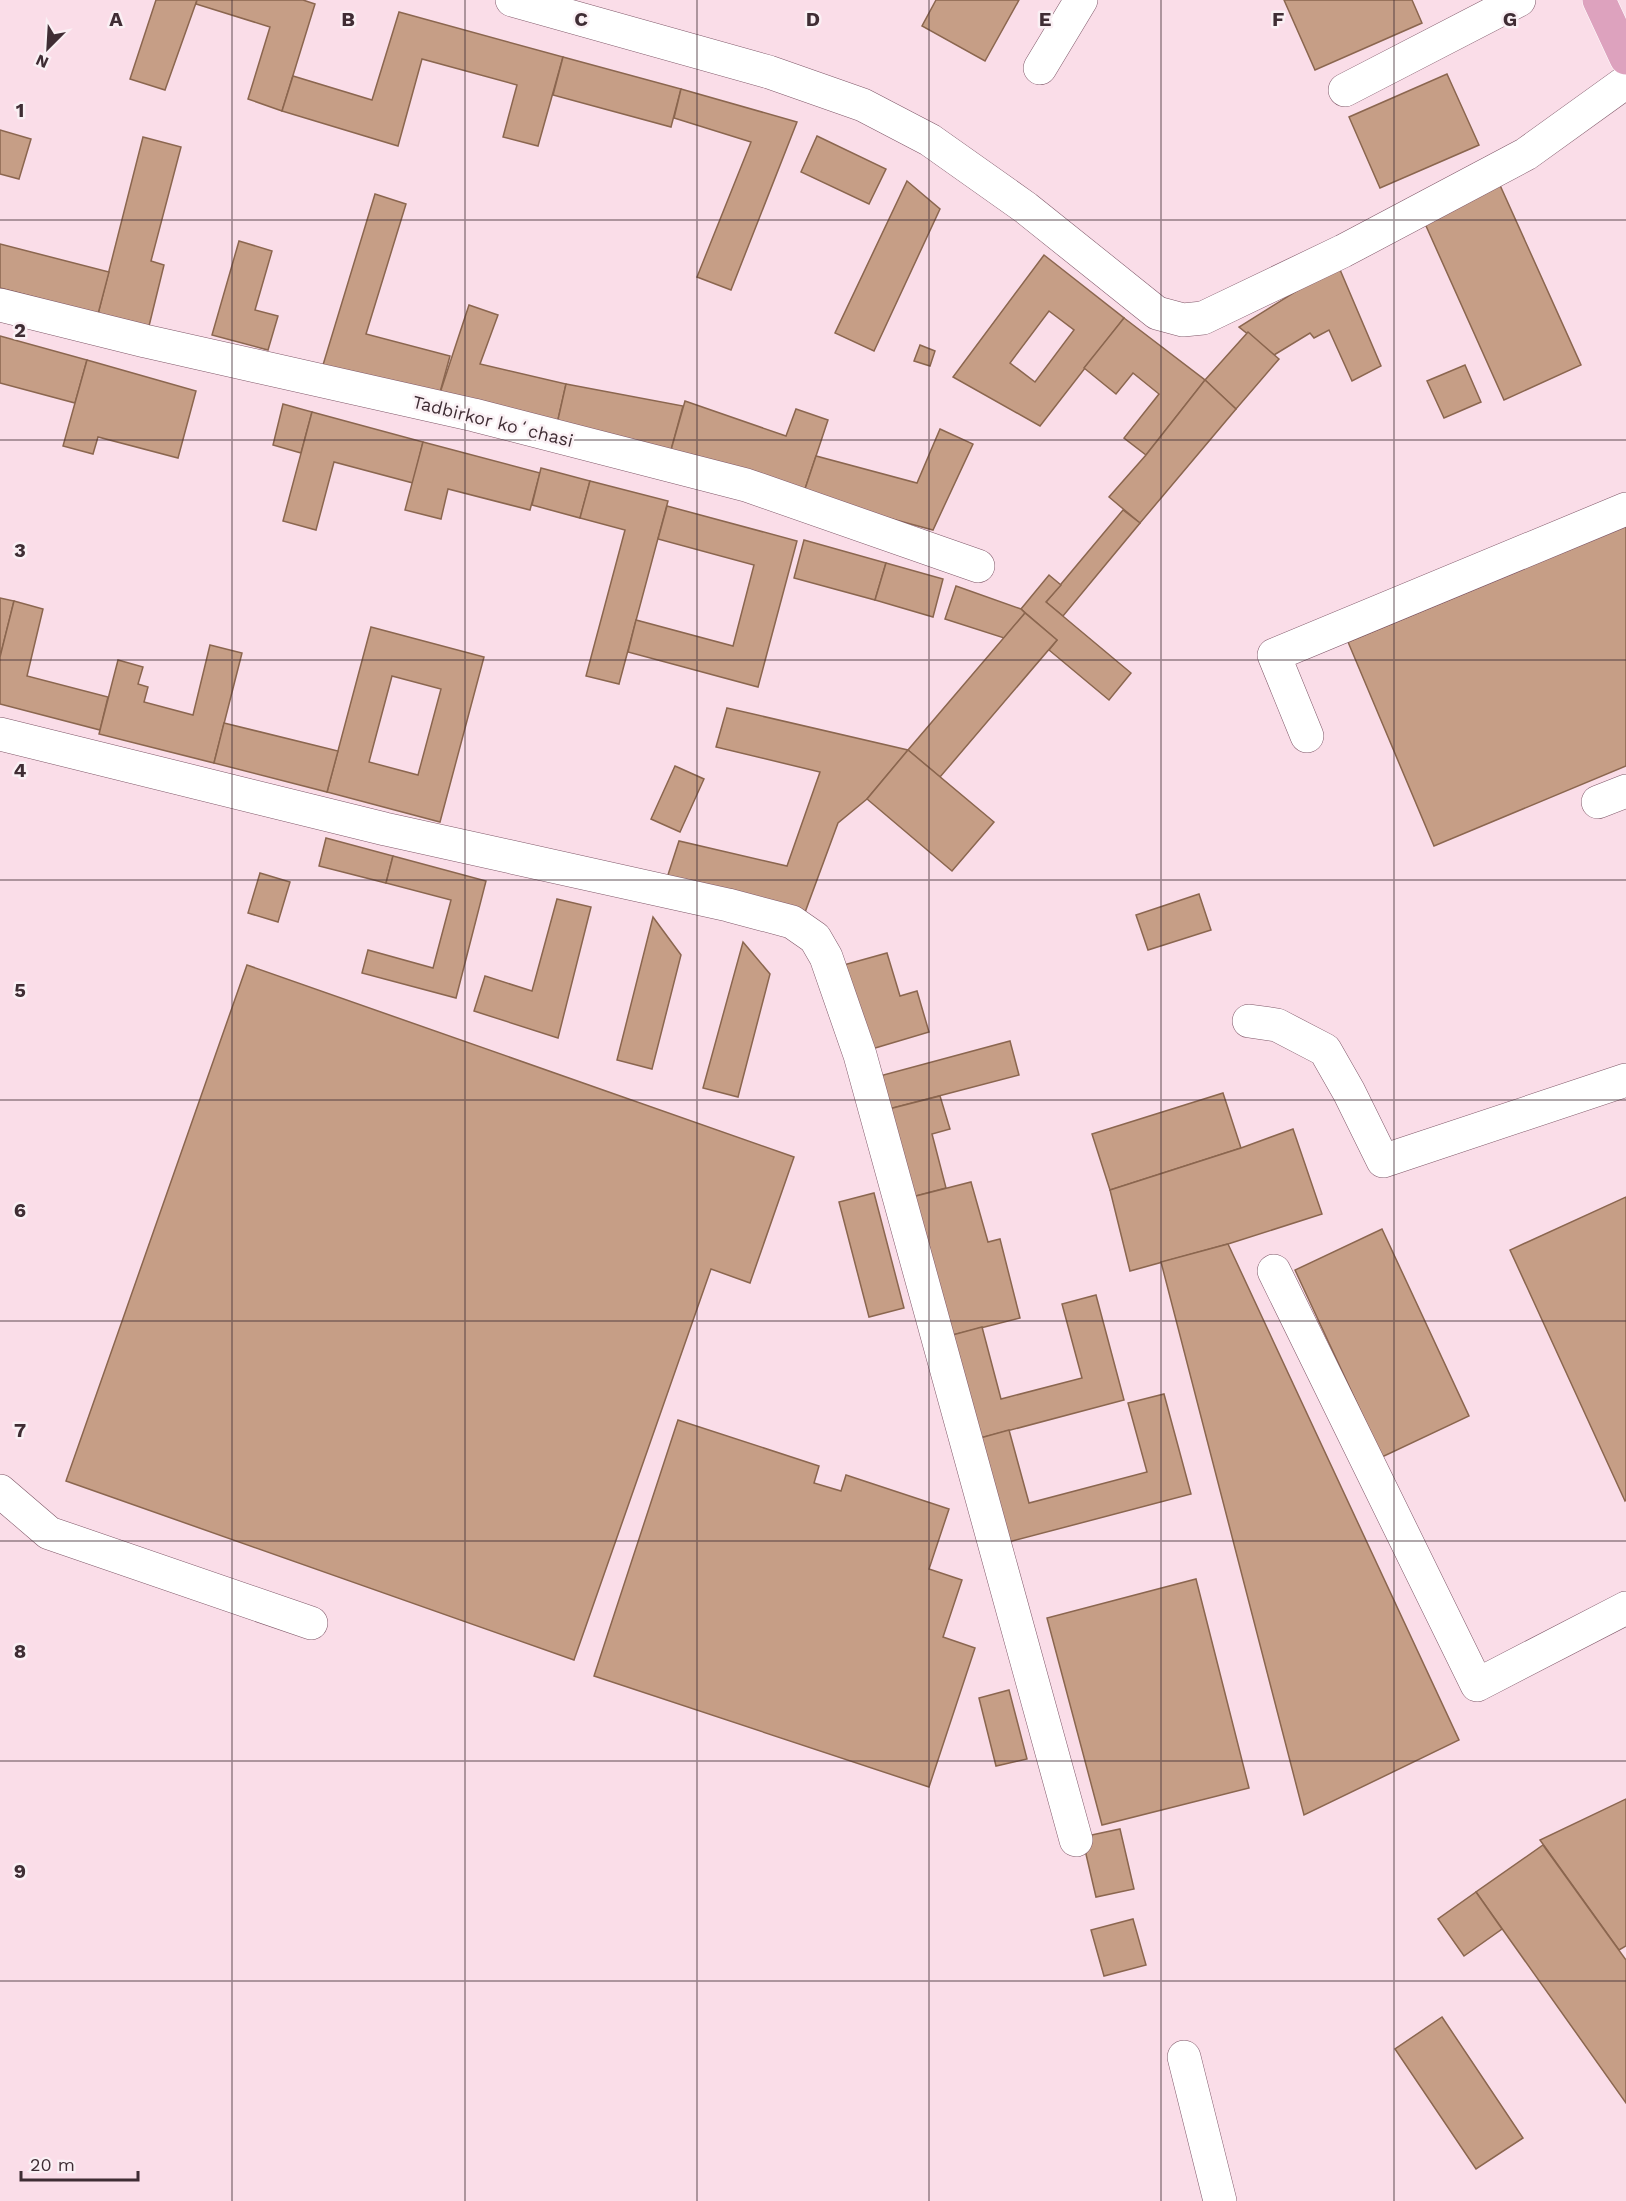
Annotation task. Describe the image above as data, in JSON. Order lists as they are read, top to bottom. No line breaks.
{"streets":{"street":["Tadbirkor koʻchasi"]},"scale_bar":"20 m","north":"bottom left","grid":{"columns":["A","B","C","D","E","F","G"],"rows":["1","2","3","4","5","6","7","8","9"]}}
